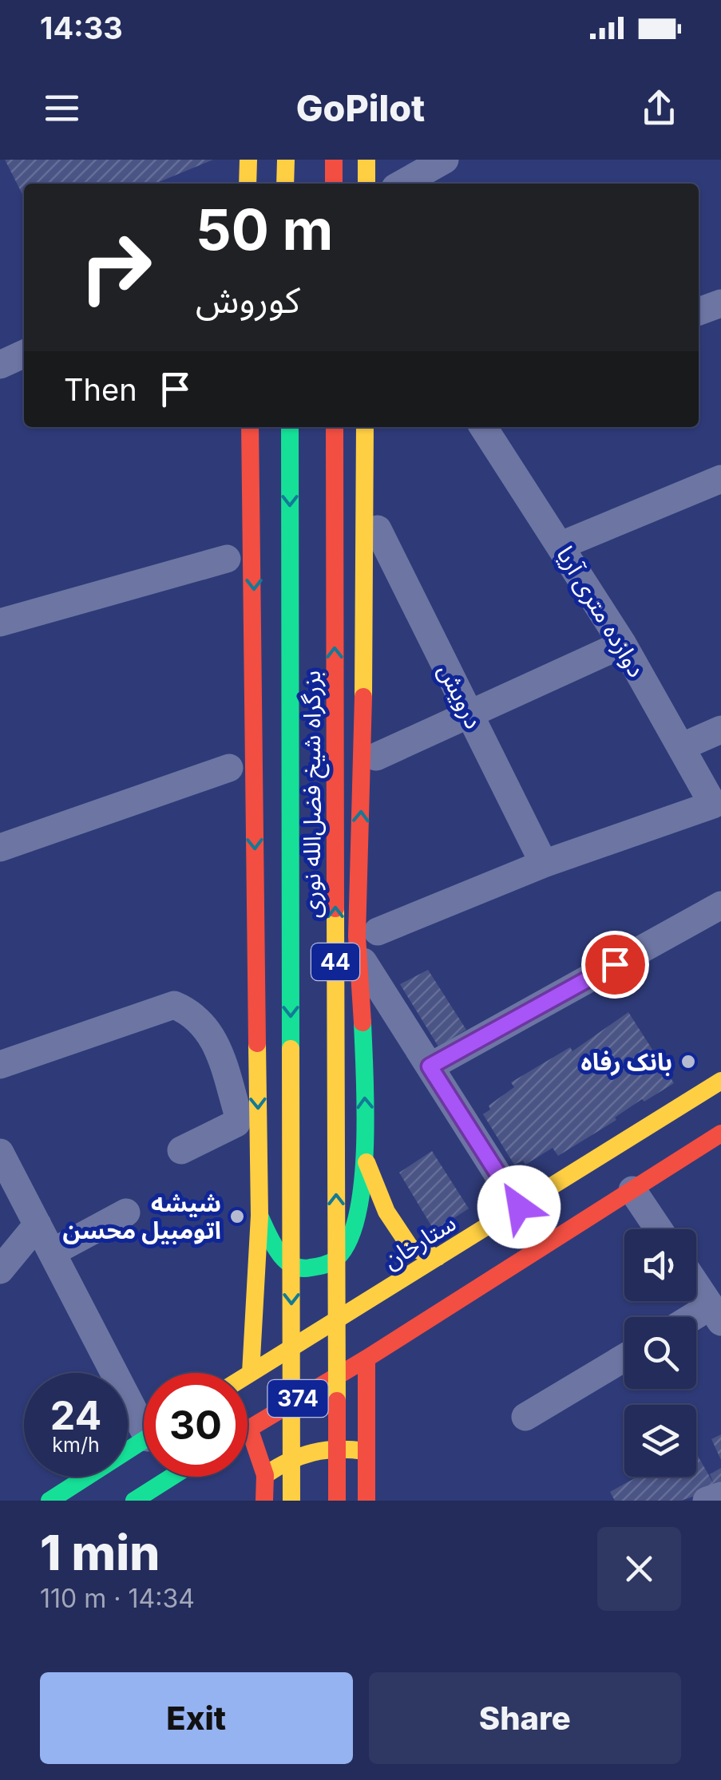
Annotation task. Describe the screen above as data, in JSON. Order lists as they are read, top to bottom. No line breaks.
{"streets":{"main road":["بزرگراه شیخ فضل‌الله نوری","44","ستارخان","374"],"street":["دوازده متری آریا","درویش"]},"crossings":[["دوازده متری آریا","درویش"]],"places":["بانک رفاه","شیشه اتومبیل محسن"],"page":{"status":"14:33","header":"GoPilot","turn":["50 m","کوروش"],"then":"Then","speed":"24 km/h","limit":"30","heading":["1 min","110 m · 14:34"],"buttons":["Exit","Share"]}}
